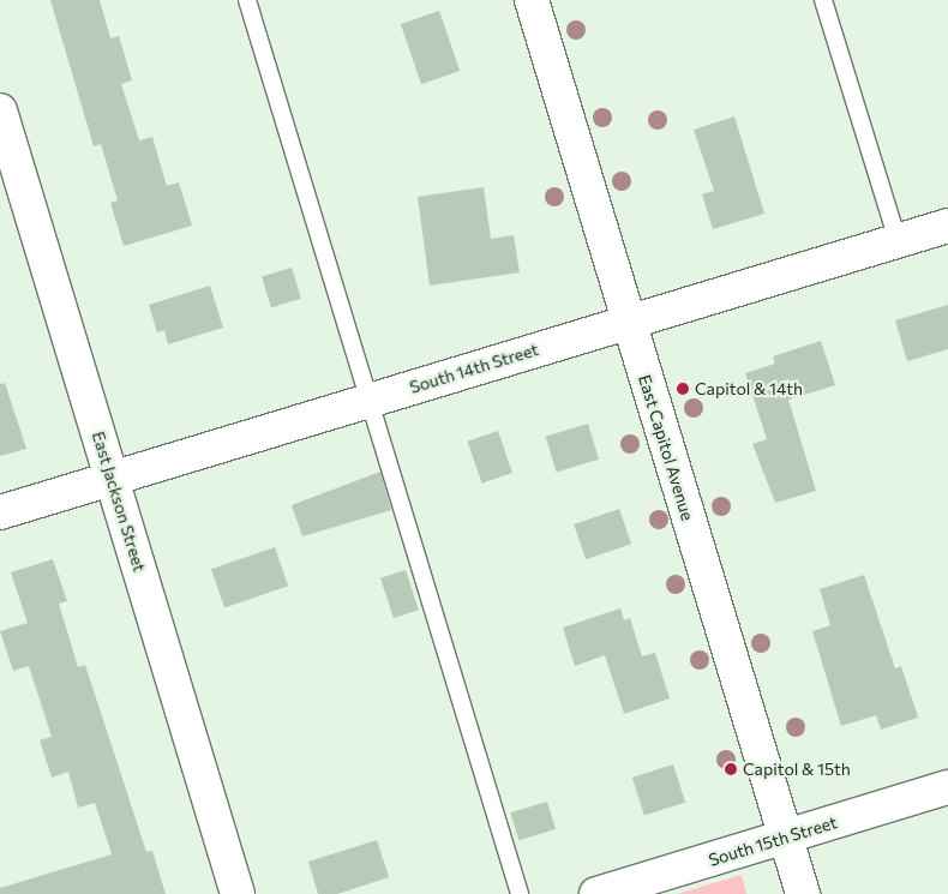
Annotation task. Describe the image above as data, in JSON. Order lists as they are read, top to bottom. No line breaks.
{"streets":{"street":["South 14th Street","East Capitol Avenue","East Jackson Street","South 15th Street"]},"crossings":[["South 14th Street","East Capitol Avenue"],["South 14th Street","East Jackson Street"],["East Capitol Avenue","South 15th Street"]],"places":["Capitol & 14th","Capitol & 15th"]}
